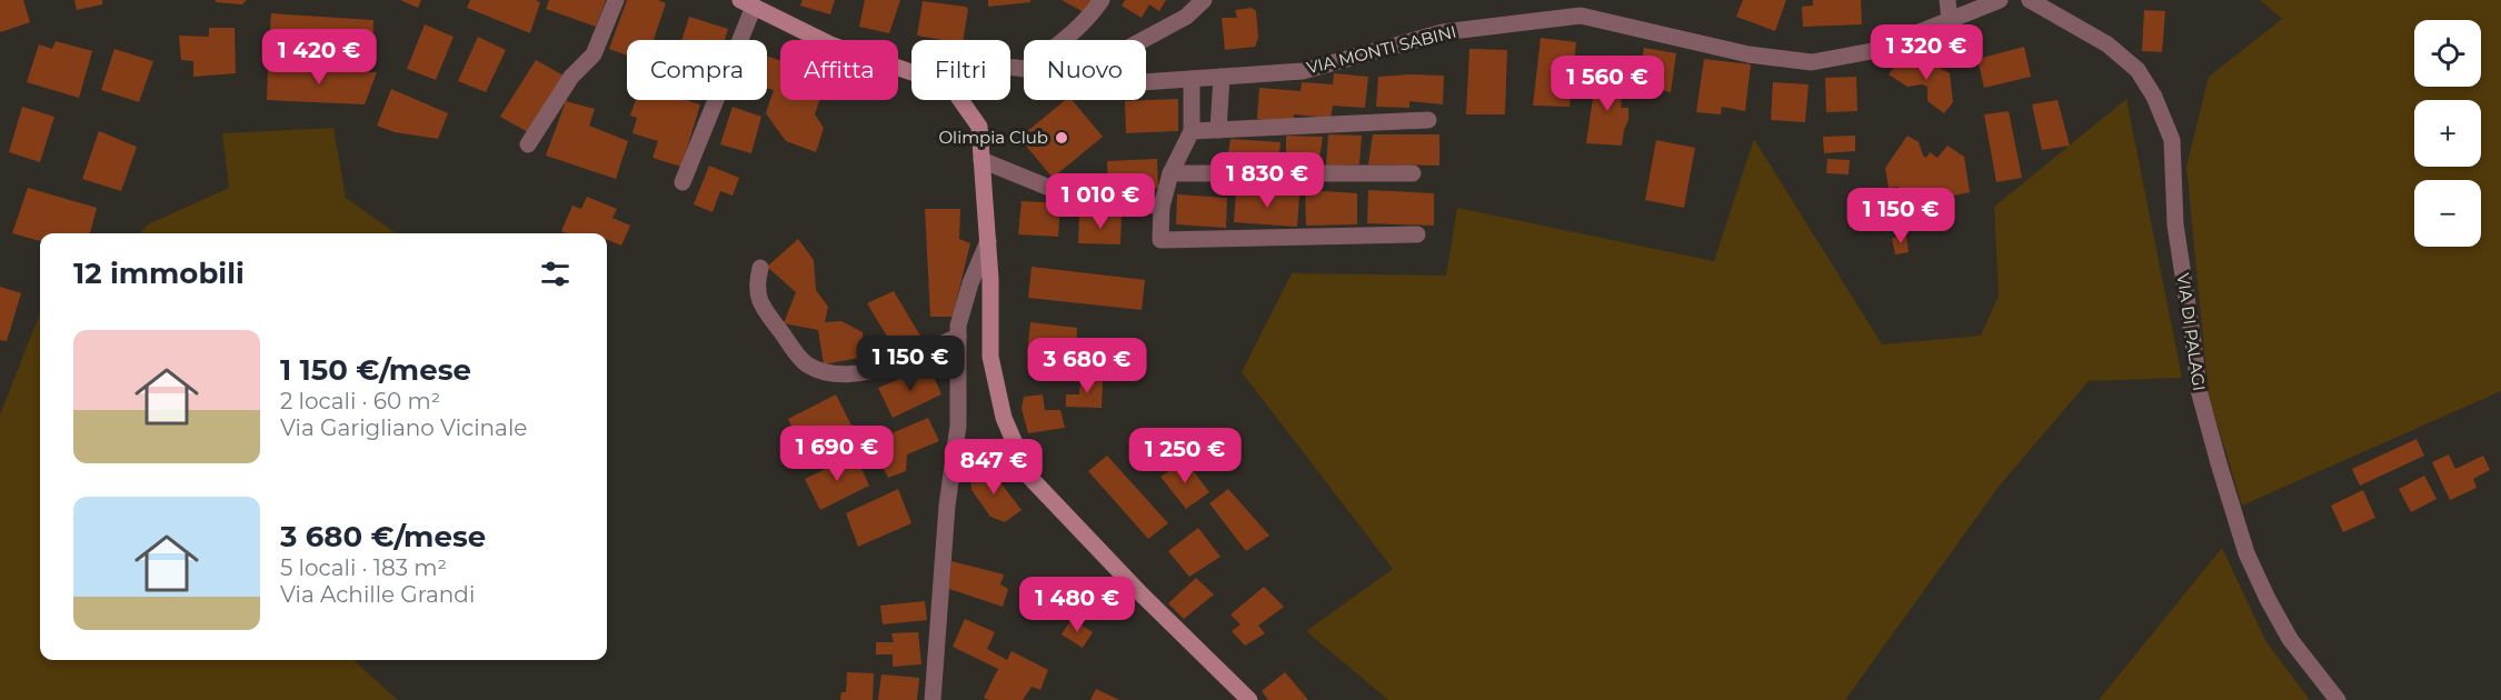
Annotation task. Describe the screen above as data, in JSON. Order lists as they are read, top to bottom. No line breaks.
{"streets":{"street":["VIA MONTI SABINI","VIA DI PALAGI"]},"places":["Olimpia Club"],"page":{"map_buttons":["+","−"],"price":["1 320 €","1 420 €","1 560 €","1 830 €","1 010 €","1 150 €","1 150 €","3 680 €","1 690 €","1 250 €","847 €","1 480 €"],"chip":["Compra","Affitta","Filtri","Nuovo"],"heading":"12 immobili","list":[{"name":"1 150 €/mese","note":"2 locali · 60 m² · Via Garigliano Vicinale"},{"name":"3 680 €/mese","note":"5 locali · 183 m² · Via Achille Grandi"}]}}
